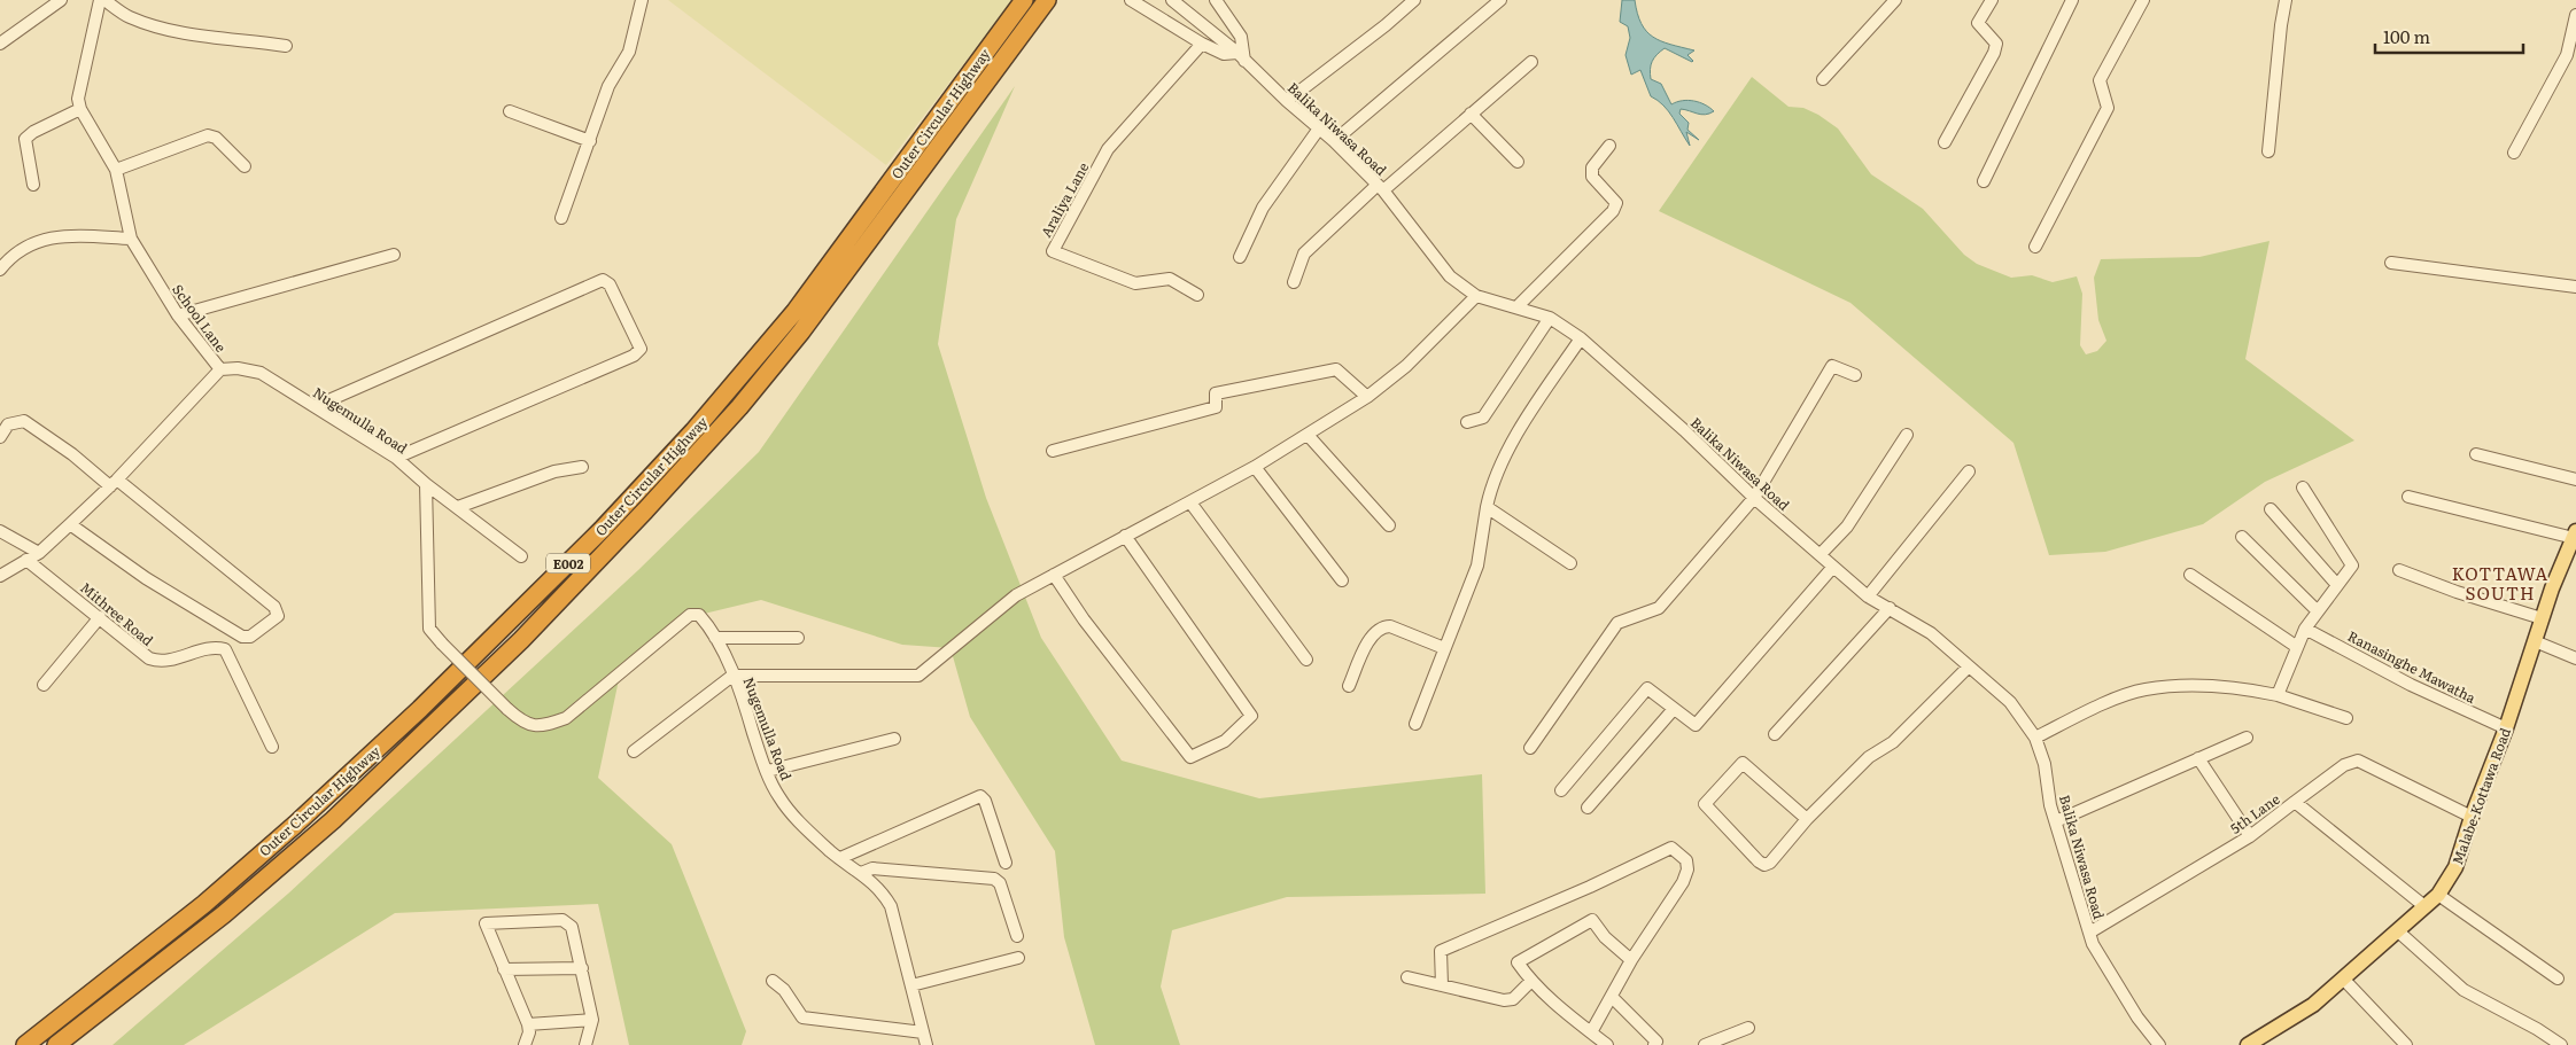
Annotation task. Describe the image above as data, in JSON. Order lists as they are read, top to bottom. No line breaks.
{"streets":{"highway":["Outer Circular Highway","E002"],"main road":["Malabe-Kottawa Road"],"street":["Balika Niwasa Road","Araliya Lane","School Lane","Nugemulla Road","Mithree Road","Ranasinghe Mawatha","5th Lane"]},"crossings":[["Balika Niwasa Road","5th Lane"],["School Lane","Nugemulla Road"],["School Lane","Mithree Road"],["Ranasinghe Mawatha","Malabe-Kottawa Road"],["Malabe-Kottawa Road","5th Lane"]],"districts":["KOTTAWA SOUTH"],"scale_bar":"100 m"}
